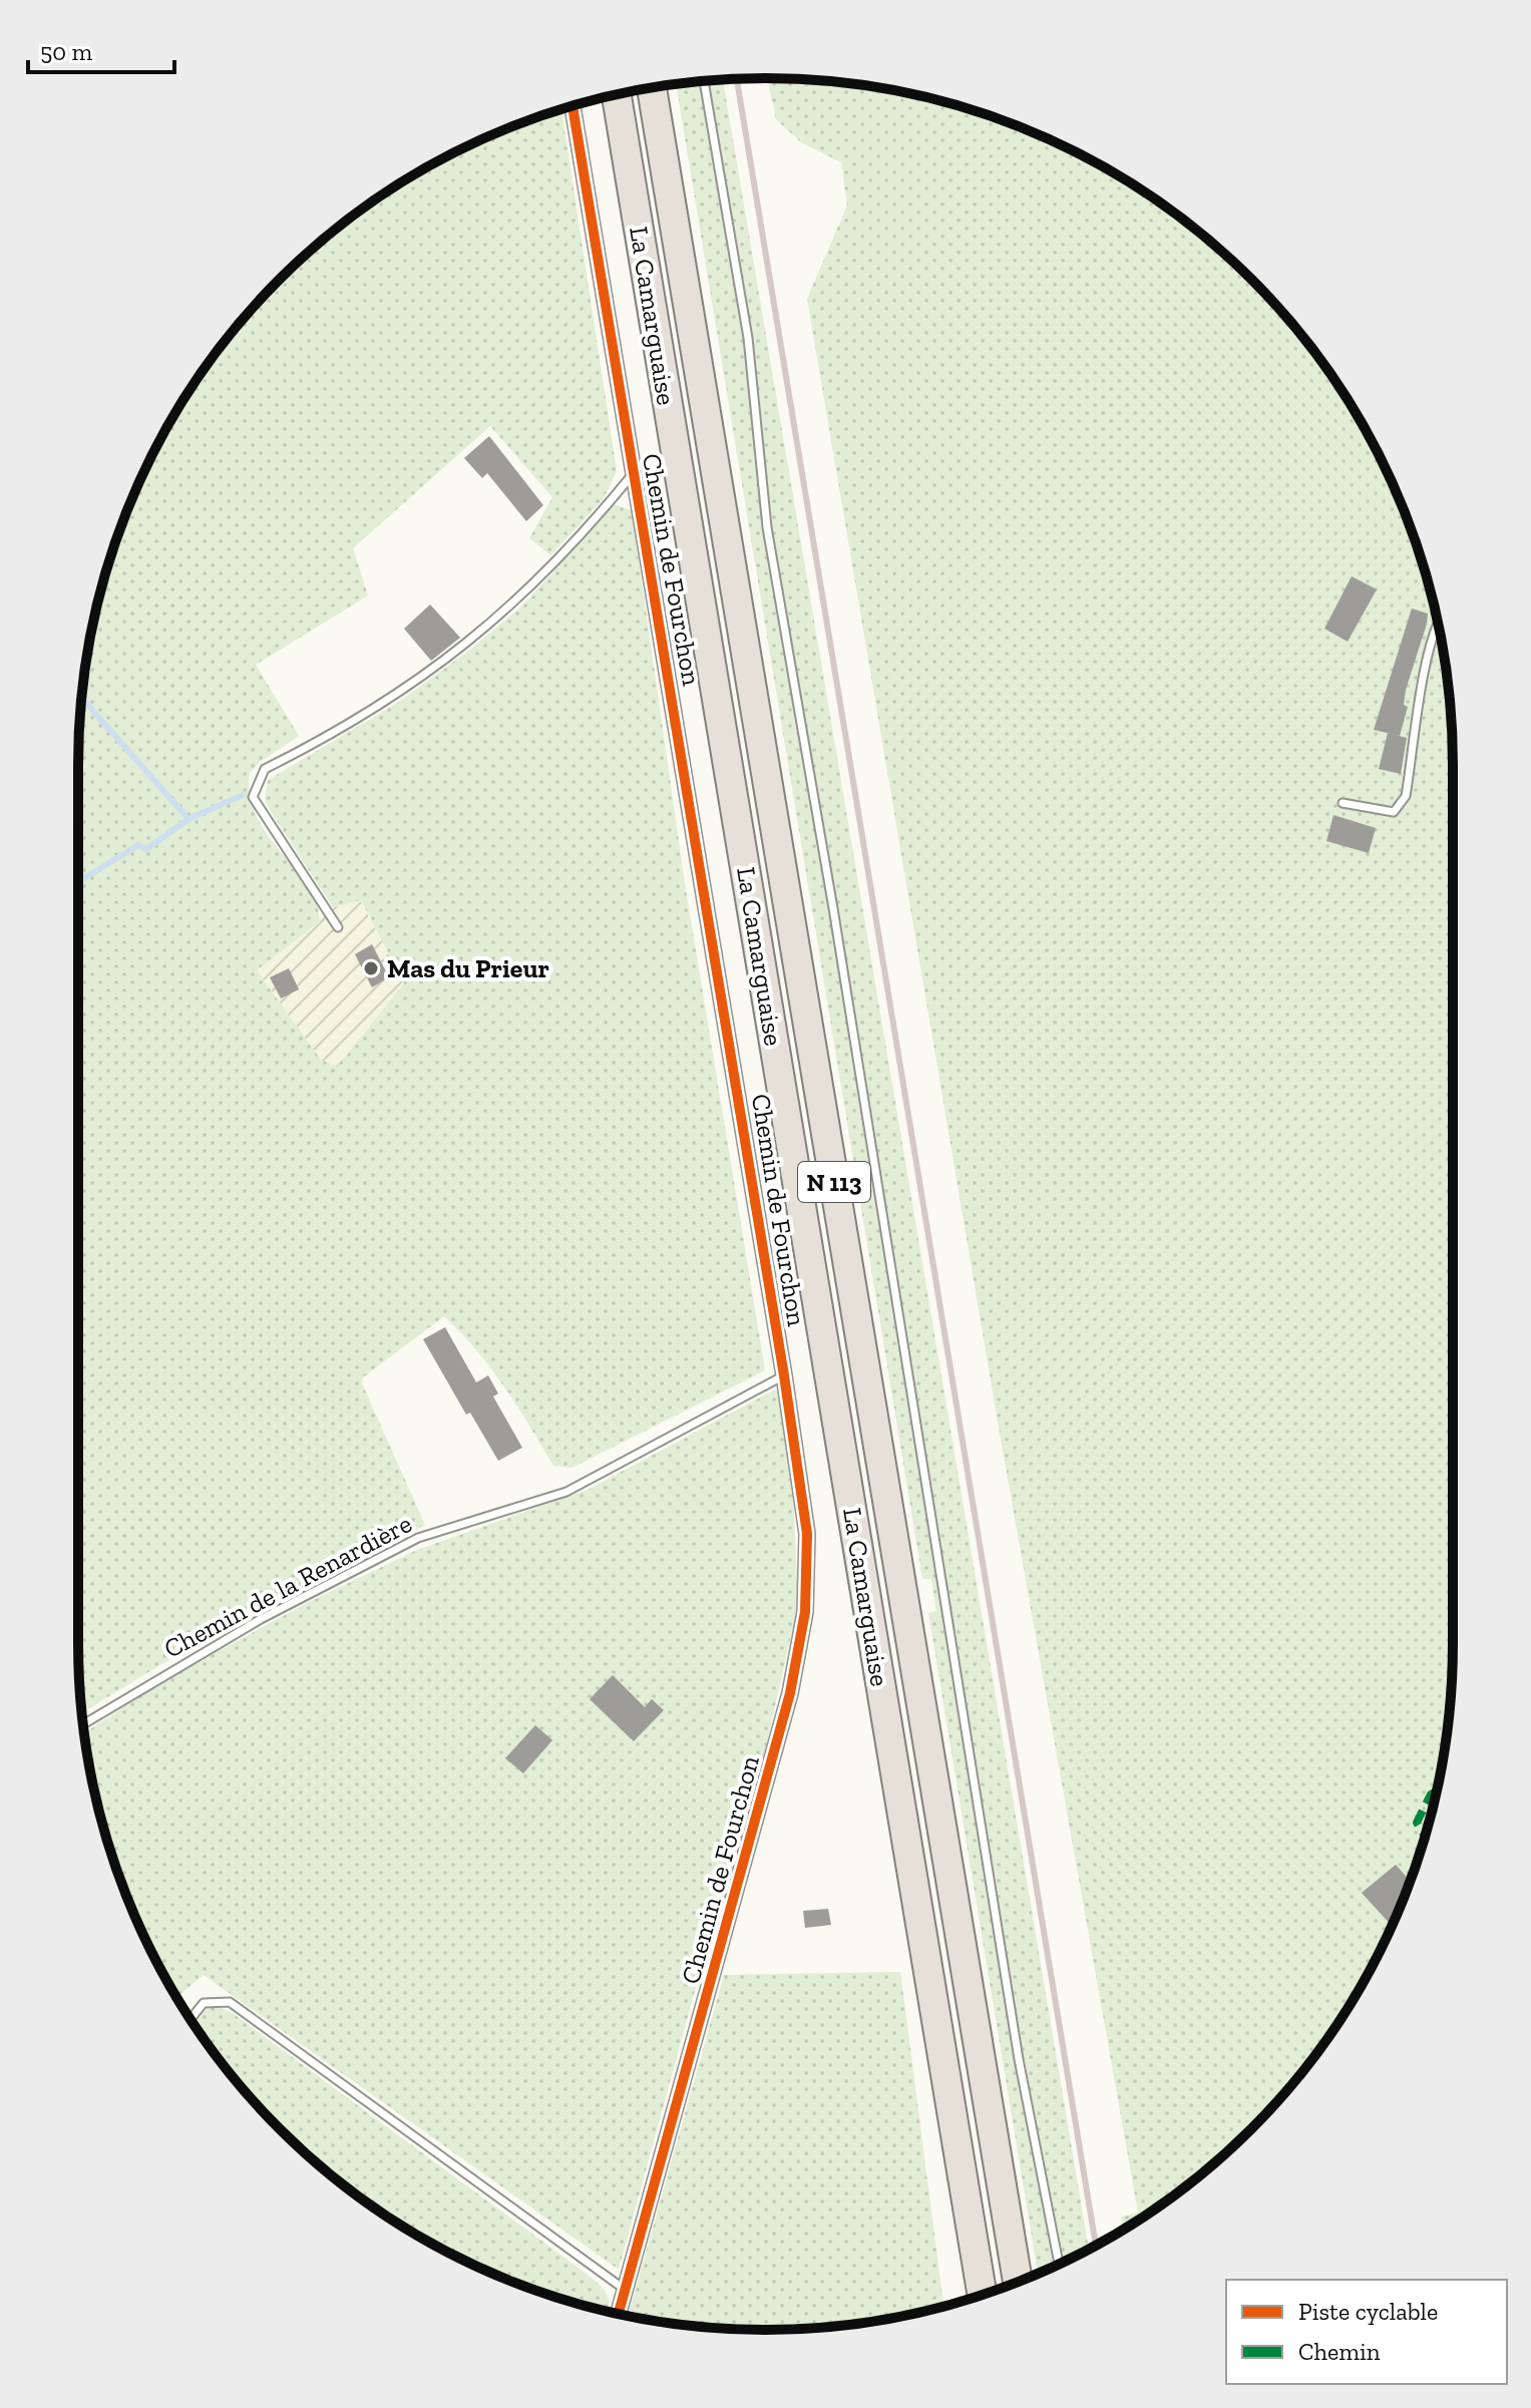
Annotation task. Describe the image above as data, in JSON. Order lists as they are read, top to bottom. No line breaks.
{"streets":{"highway":["La Camarguaise","N 113"],"street":["Chemin de Fourchon"],"lane":["Chemin de la Renardière"]},"crossings":[["Chemin de Fourchon","Chemin de la Renardière"]],"places":["Mas du Prieur"],"legend":["Piste cyclable","Chemin"],"scale_bar":"50 m"}
